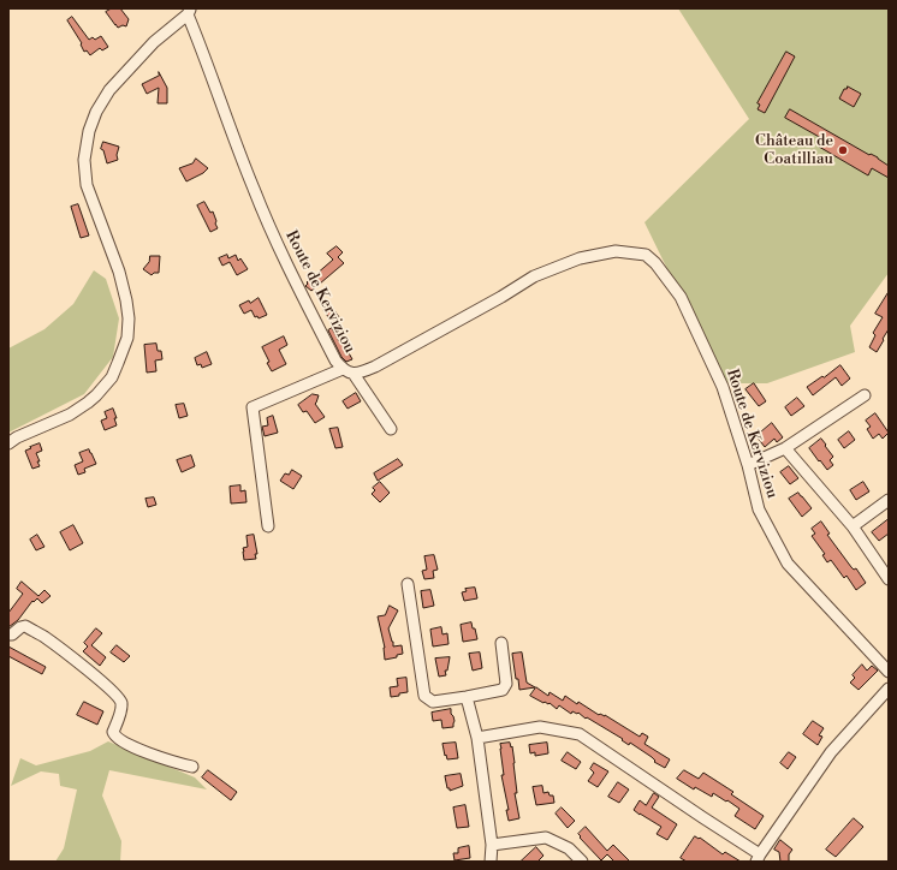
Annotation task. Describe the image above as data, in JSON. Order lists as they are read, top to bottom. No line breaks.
{"streets":{"street":["Route de Kerviziou"]},"places":["Château de Coatilliau"]}
